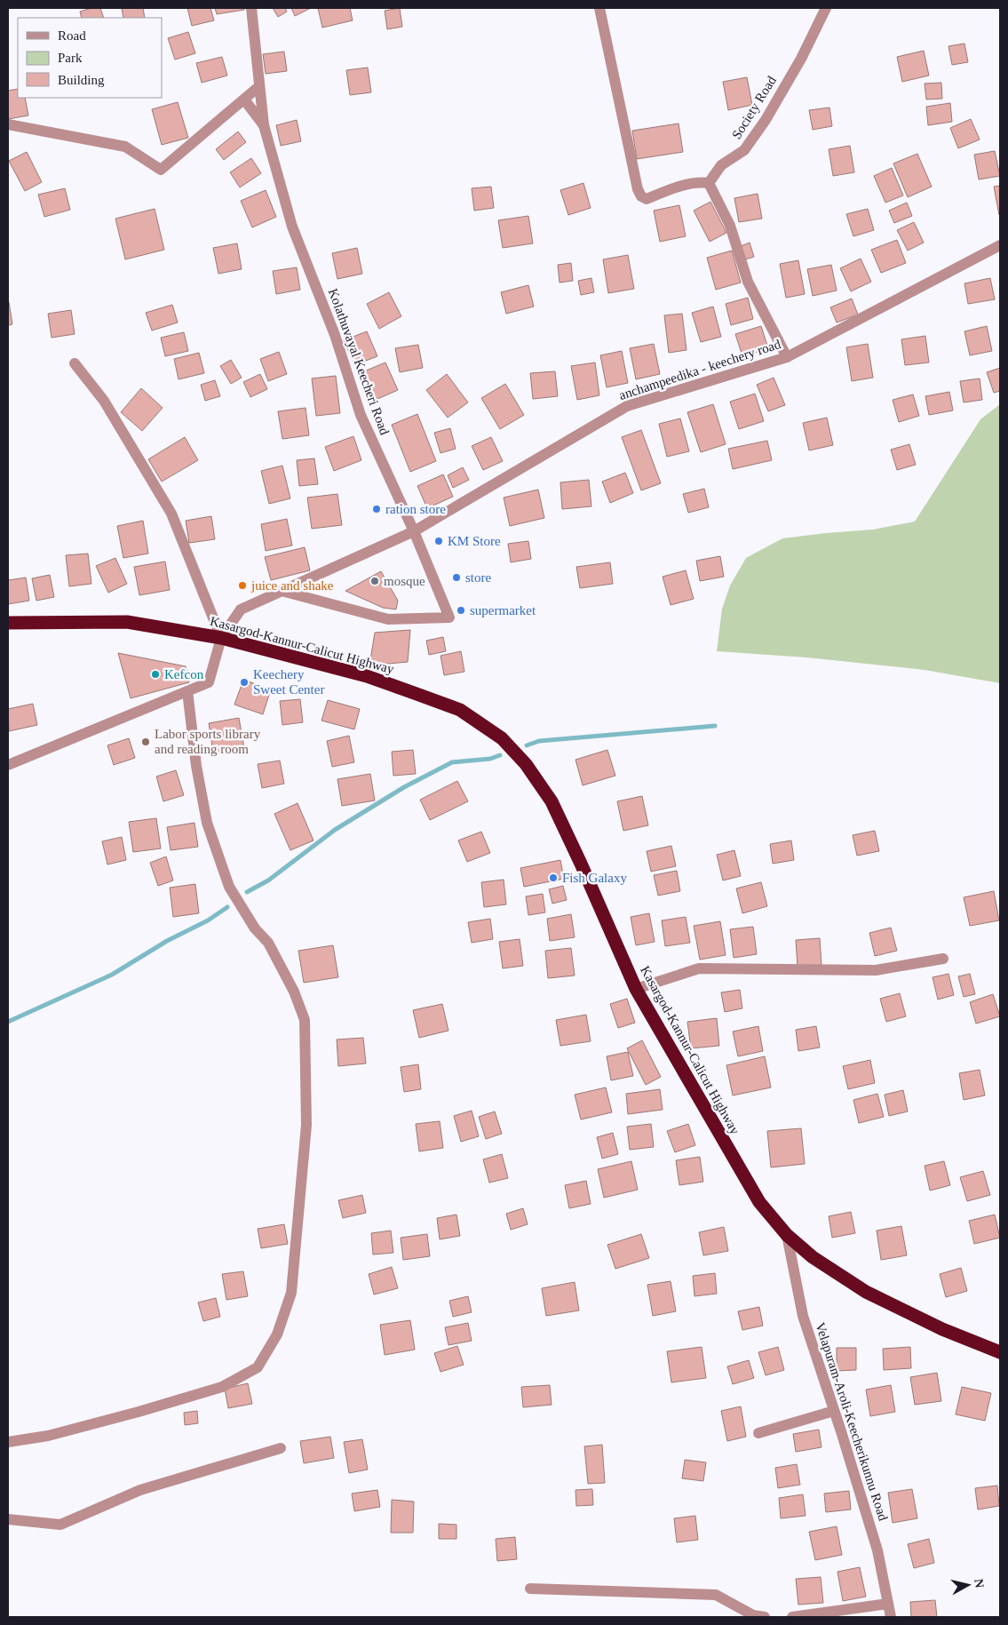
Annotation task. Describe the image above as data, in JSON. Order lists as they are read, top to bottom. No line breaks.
{"streets":{"highway":["Kasargod-Kannur-Calicut Highway"],"street":["Society Road","Kolathuvayal Keecheri Road","anchampeedika - keechery road","Velapuram-Aroli-Keecherikunnu Road"]},"crossings":[["Kolathuvayal Keecheri Road","anchampeedika - keechery road"],["Kasargod-Kannur-Calicut Highway","Velapuram-Aroli-Keecherikunnu Road"]],"places":["ration store","KM Store","store","mosque","juice and shake","supermarket","Kefcon","Keechery Sweet Center","Labor sports library and reading room","Fish Galaxy"],"legend":["Road","Park","Building"],"north":"right"}
